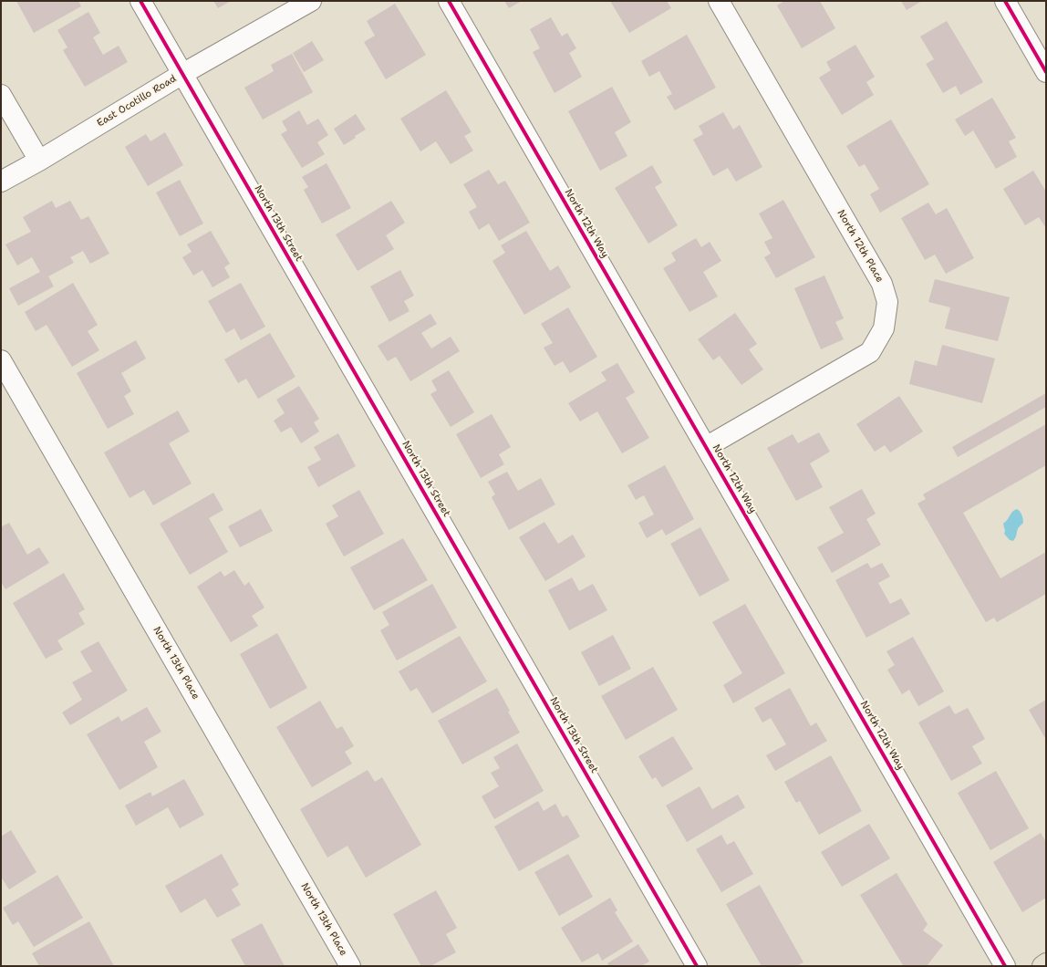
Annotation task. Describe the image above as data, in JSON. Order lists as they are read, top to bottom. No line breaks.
{"streets":{"street":["East Ocotillo Road","North 13th Street","North 12th Way","North 12th Place","North 13th Place"]},"crossings":[["East Ocotillo Road","North 13th Street"],["North 12th Way","North 12th Place"]]}
